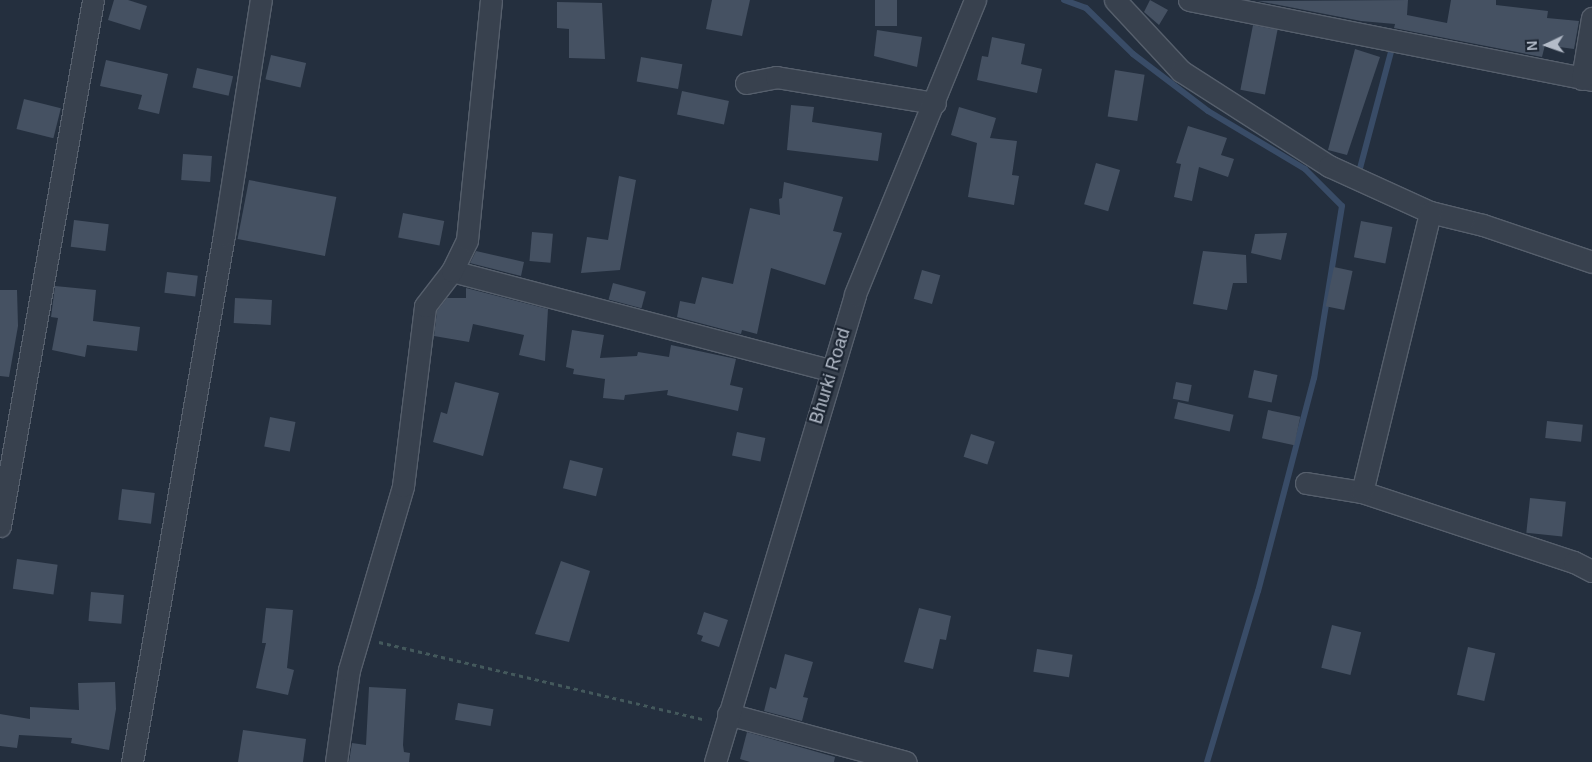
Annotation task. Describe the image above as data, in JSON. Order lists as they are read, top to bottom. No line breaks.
{"streets":{"street":["Bhurki Road"]},"north":"left"}
